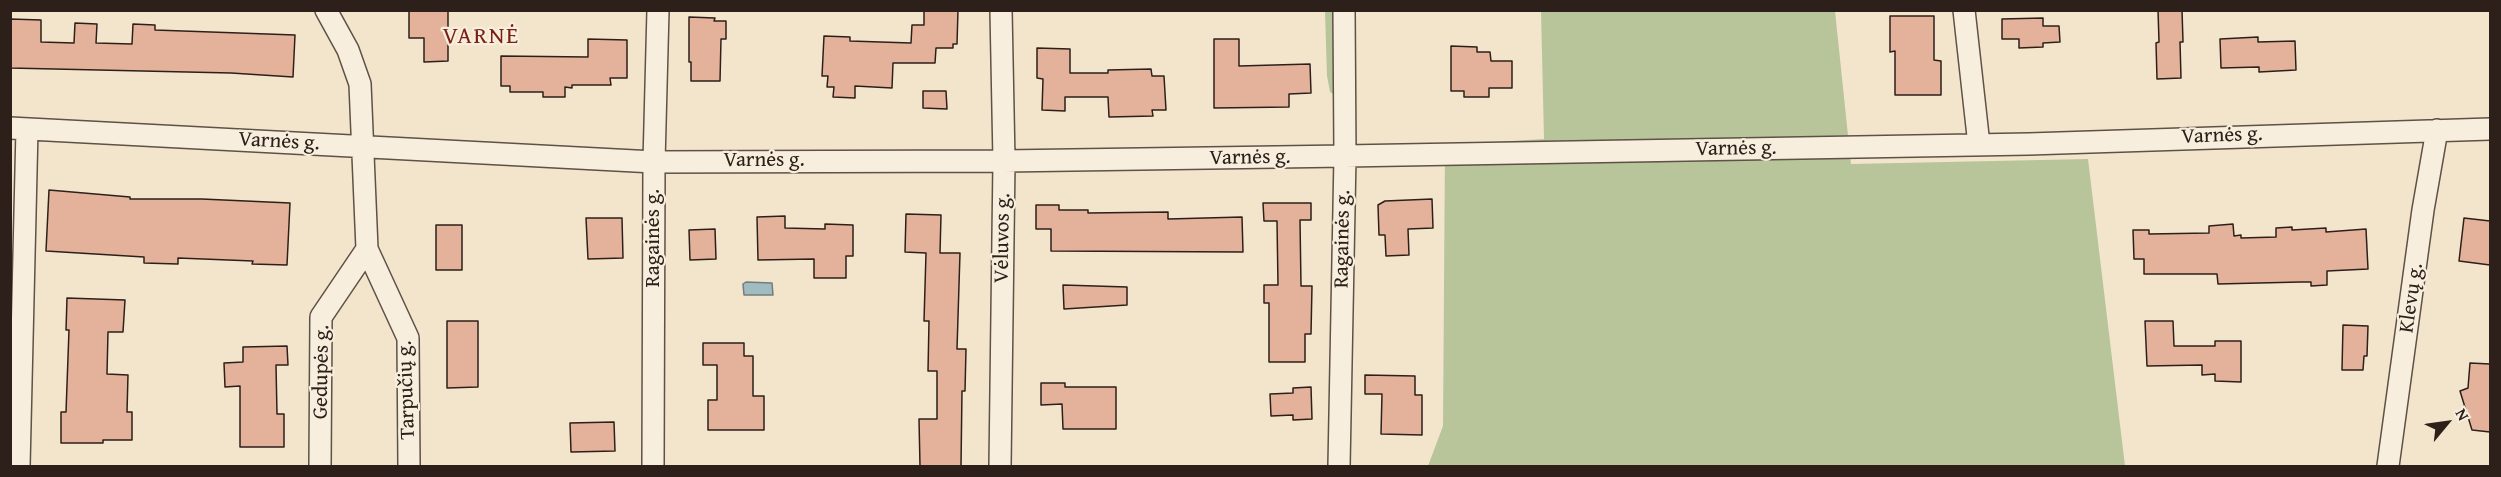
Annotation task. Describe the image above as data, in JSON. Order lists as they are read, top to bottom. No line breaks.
{"streets":{"street":["Varnės g.","Ragainės g.","Vėluvos g.","Klevų g.","Gedupės g.","Tarpučių g."]},"crossings":[["Varnės g.","Ragainės g."],["Varnės g.","Vėluvos g."],["Varnės g.","Klevų g."],["Gedupės g.","Tarpučių g."]],"districts":["VARNĖ"],"north":"top right"}
